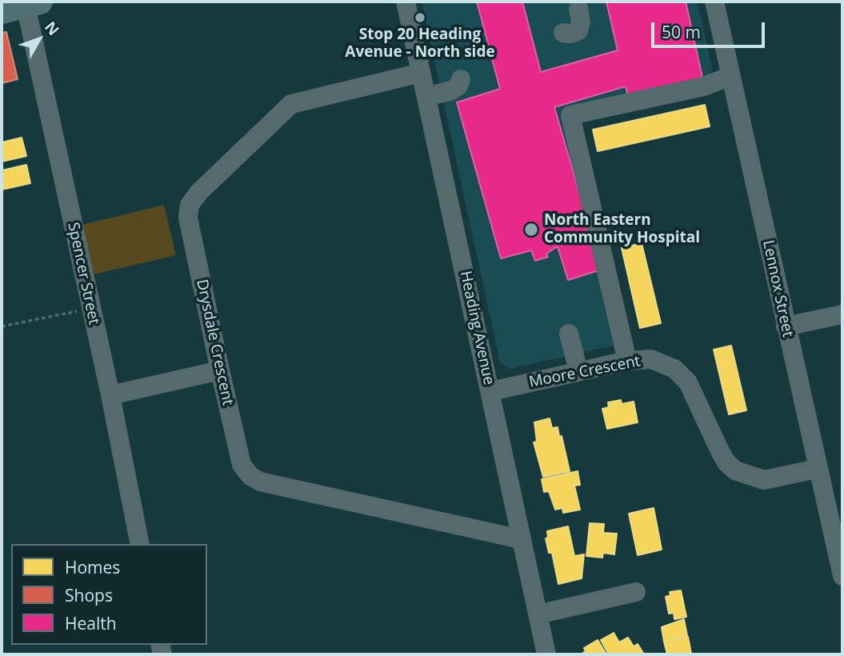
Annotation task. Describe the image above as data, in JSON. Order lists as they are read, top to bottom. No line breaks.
{"streets":{"street":["Spencer Street","Lennox Street","Heading Avenue","Drysdale Crescent","Moore Crescent"]},"crossings":[["Lennox Street","Moore Crescent"],["Heading Avenue","Drysdale Crescent"],["Heading Avenue","Moore Crescent"]],"places":["Stop 20 Heading Avenue - North side","North Eastern Community Hospital"],"legend":["Homes","Shops","Health"],"scale_bar":"50 m","north":"top right"}
